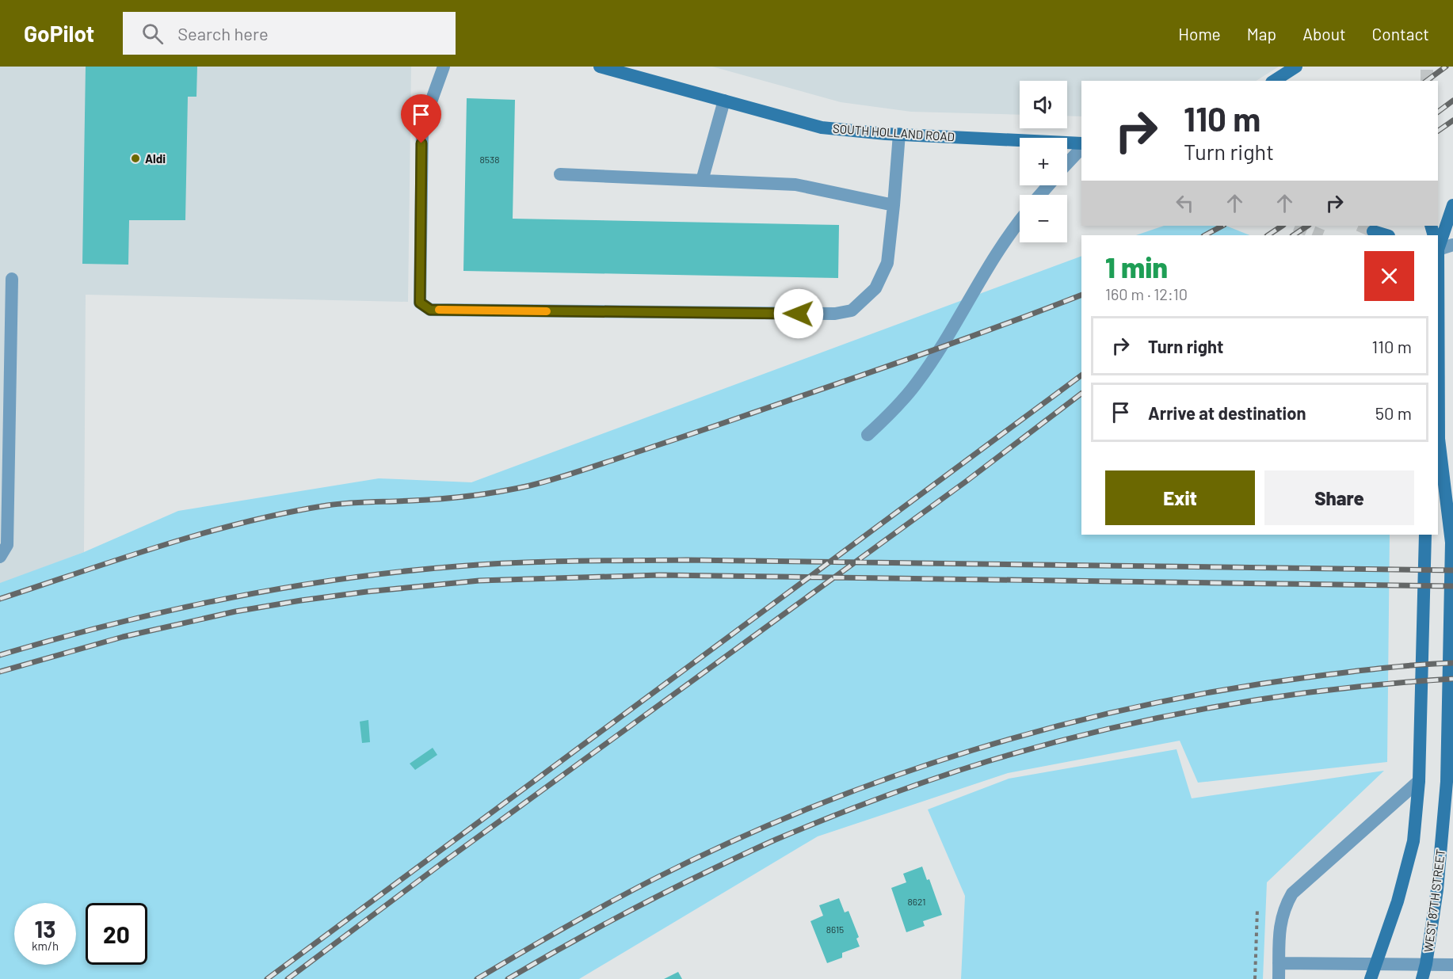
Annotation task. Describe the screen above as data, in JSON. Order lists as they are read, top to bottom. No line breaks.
{"streets":{"main road":["SOUTH HOLLAND ROAD","WEST 87TH STREET"]},"places":["Aldi"],"house_numbers":["8538","8621","8615"],"page":{"header":"GoPilot","search":"Search here","nav":["Home","Map","About","Contact"],"map_buttons":["+","−"],"turn":["110 m","Turn right"],"heading":["1 min","160 m · 12:10"],"list":[{"name":"Turn right","value":"110 m"},{"name":"Arrive at destination","value":"50 m"}],"buttons":["Exit","Share"],"speed":"13 km/h","limit":"20"}}
